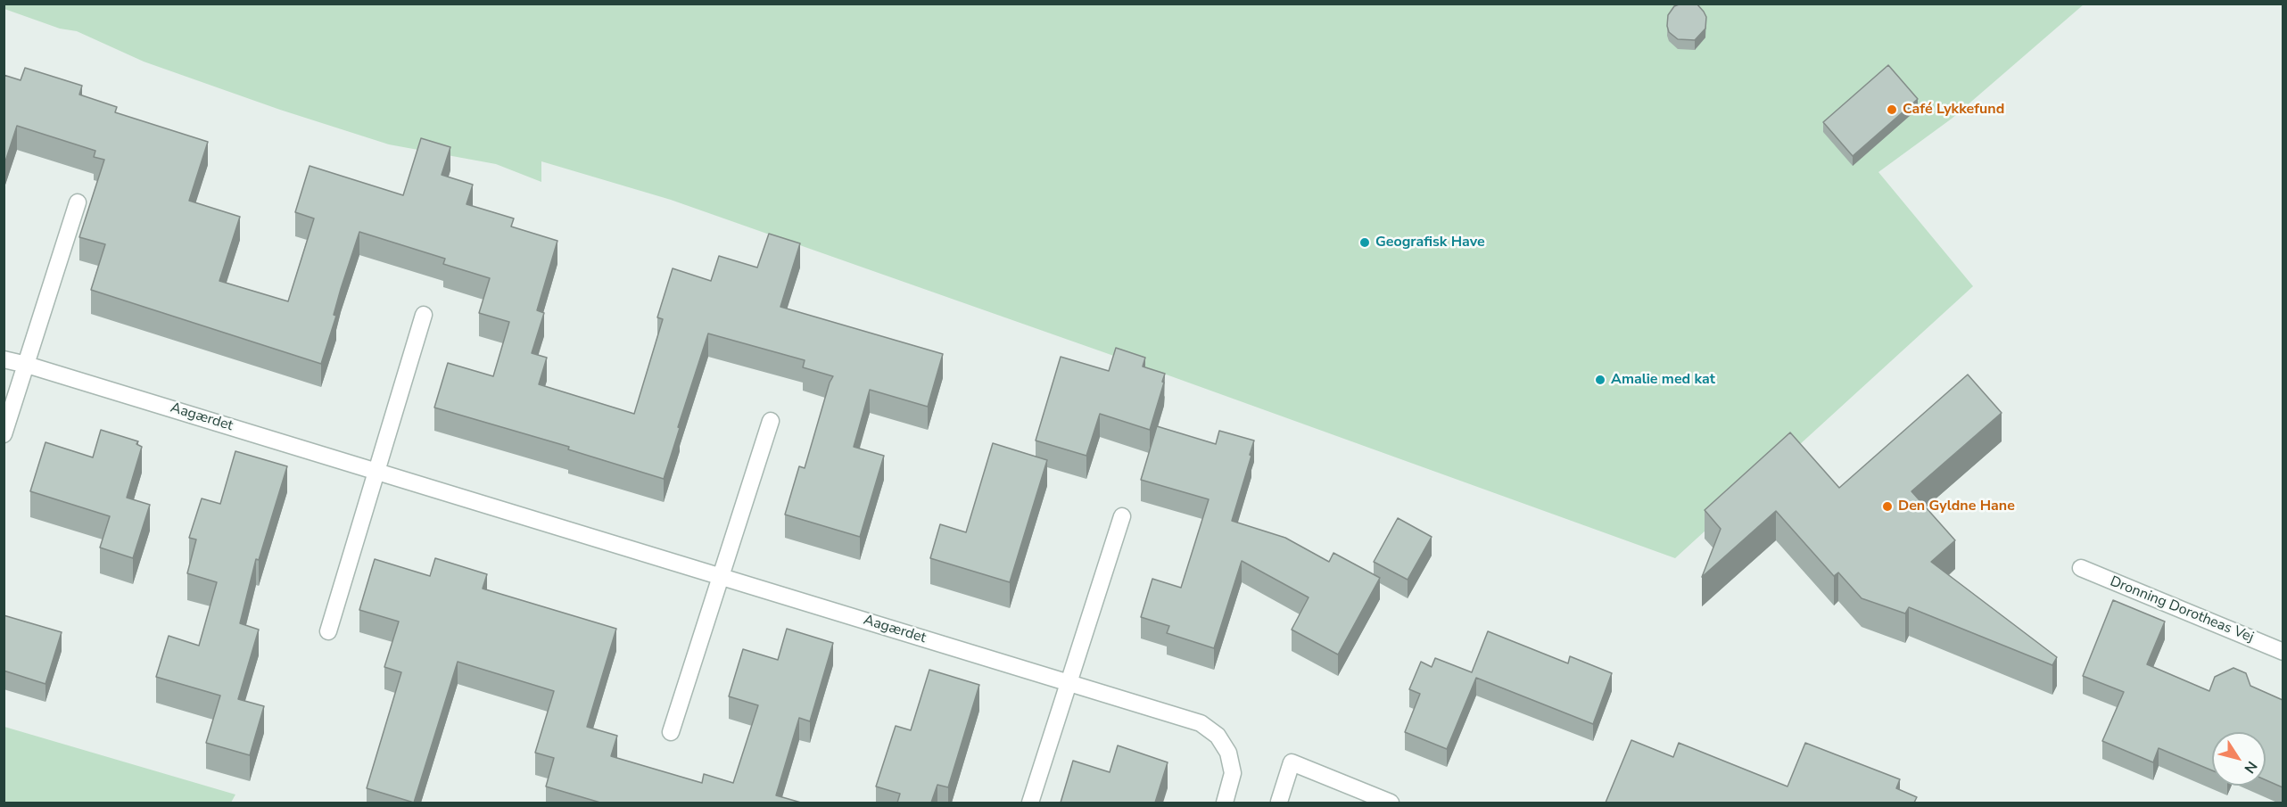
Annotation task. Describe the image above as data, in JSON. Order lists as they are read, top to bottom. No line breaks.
{"streets":{"street":["Aagærdet","Dronning Dorotheas Vej"]},"places":["Café Lykkefund","Geografisk Have","Amalie med kat","Den Gyldne Hane"],"north":"bottom right"}
